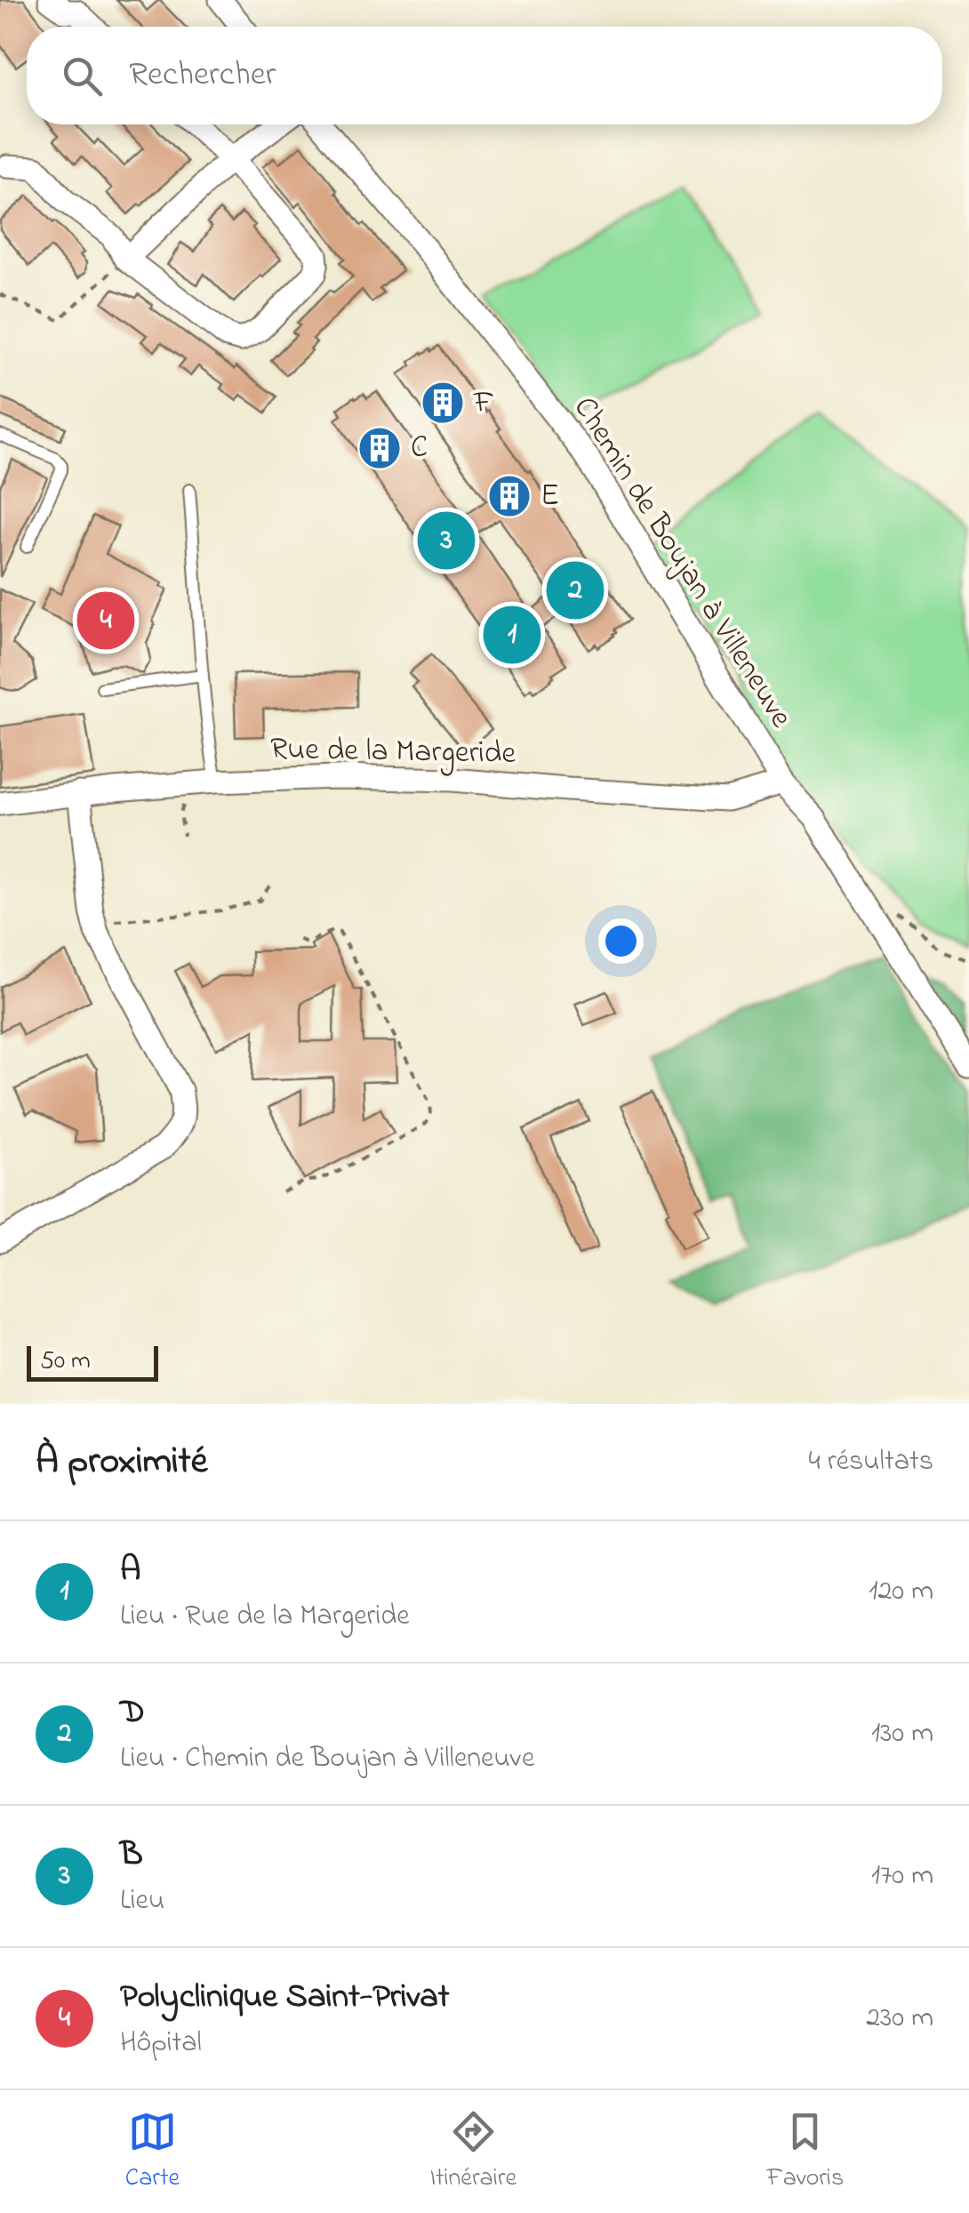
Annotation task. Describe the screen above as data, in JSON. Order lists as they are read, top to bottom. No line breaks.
{"streets":{"street":["Chemin de Boujan à Villeneuve","Rue de la Margeride"]},"crossings":[["Chemin de Boujan à Villeneuve","Rue de la Margeride"]],"places":{"building":["F","C","E"]},"scale_bar":"50 m","page":{"search":"Rechercher","pins":["3","2","4","1"],"scale":"50 m","heading":["À proximité","4 résultats"],"list":[{"mark":"1","name":"A","note":"Lieu · Rue de la Margeride","value":"120 m"},{"mark":"2","name":"D","note":"Lieu · Chemin de Boujan à Villeneuve","value":"130 m"},{"mark":"3","name":"B","note":"Lieu","value":"170 m"},{"mark":"4","name":"Polyclinique Saint-Privat","note":"Hôpital","value":"230 m"}],"nav":["Carte","Itinéraire","Favoris"]}}
